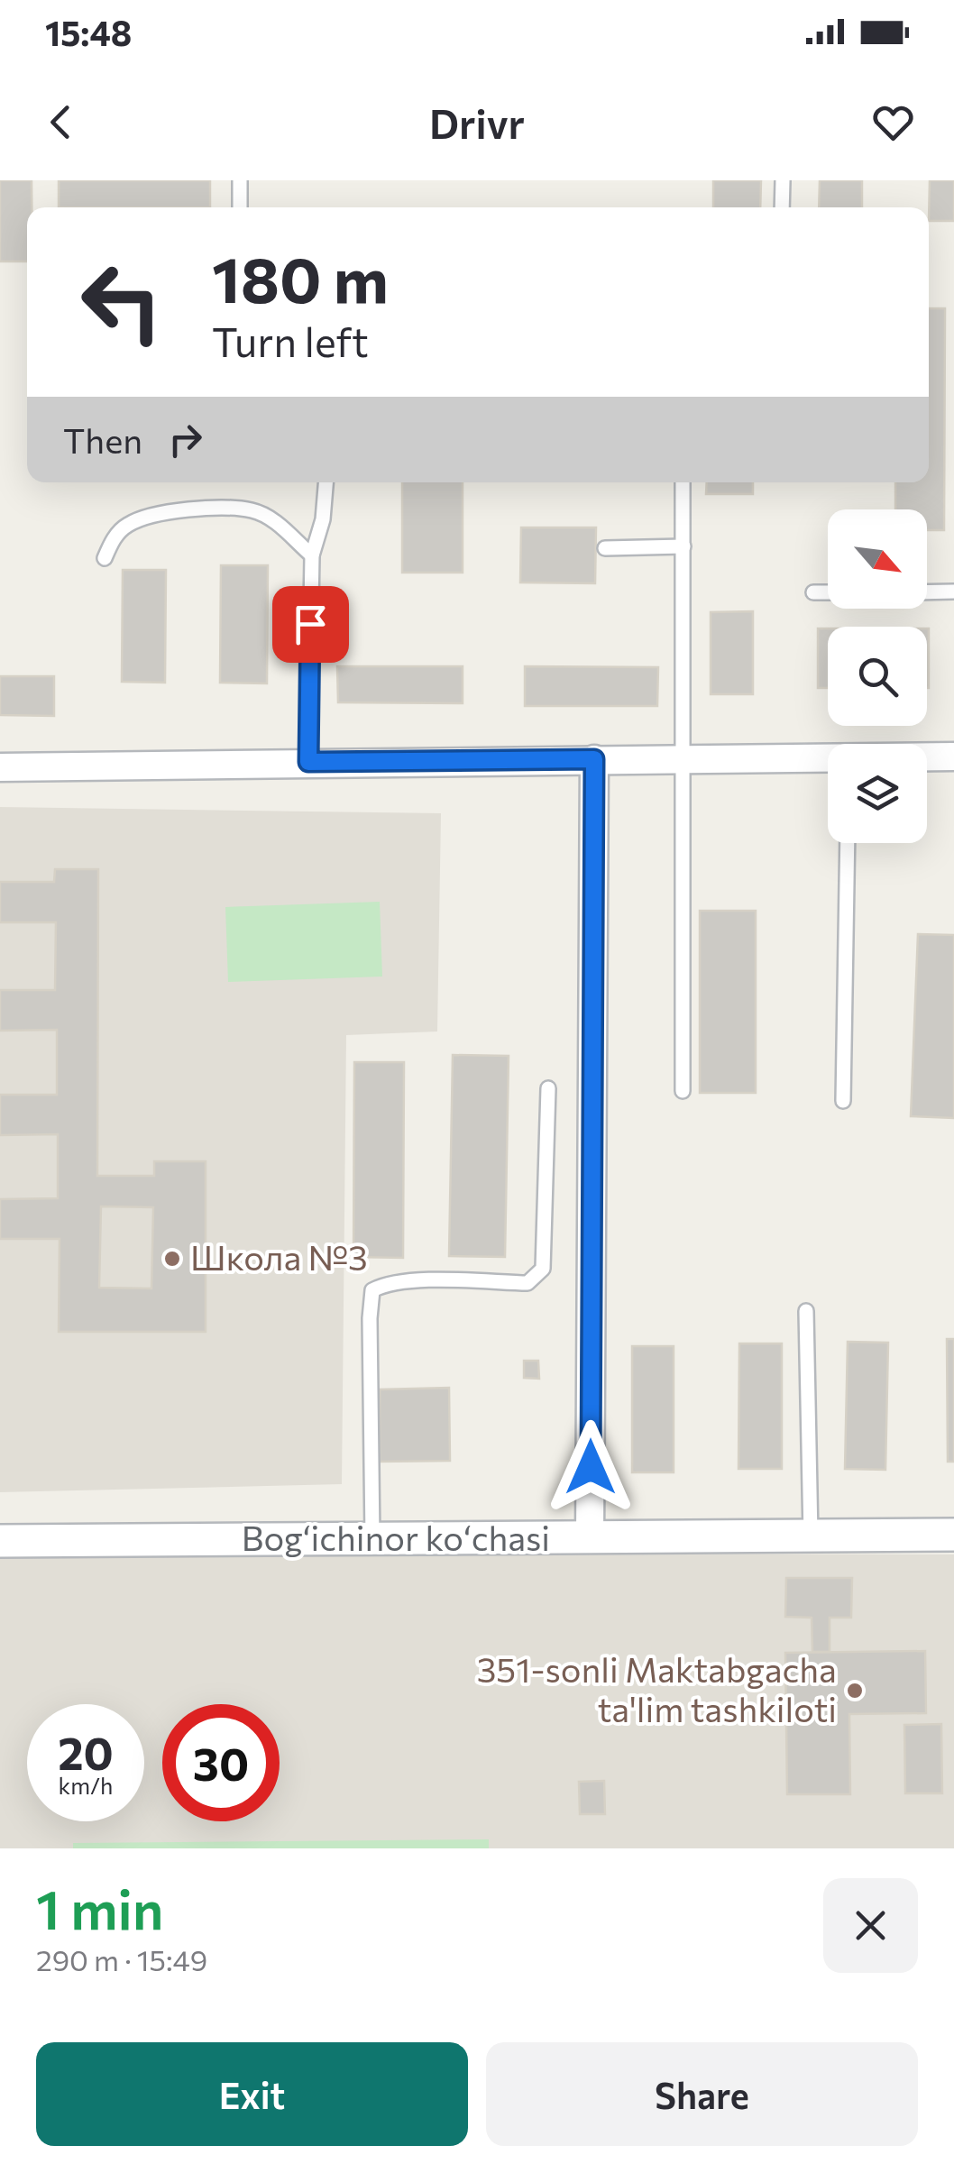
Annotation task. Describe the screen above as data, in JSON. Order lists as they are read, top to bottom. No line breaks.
{"streets":{"street":["Bogʻichinor koʻchasi"]},"places":["Школа №3","351-sonli Maktabgacha ta'lim tashkiloti"],"north":"bottom right","page":{"status":"15:48","header":"Drivr","turn":["180 m","Turn left"],"then":"Then","speed":"20 km/h","limit":"30","heading":["1 min","290 m · 15:49"],"buttons":["Exit","Share"]}}
